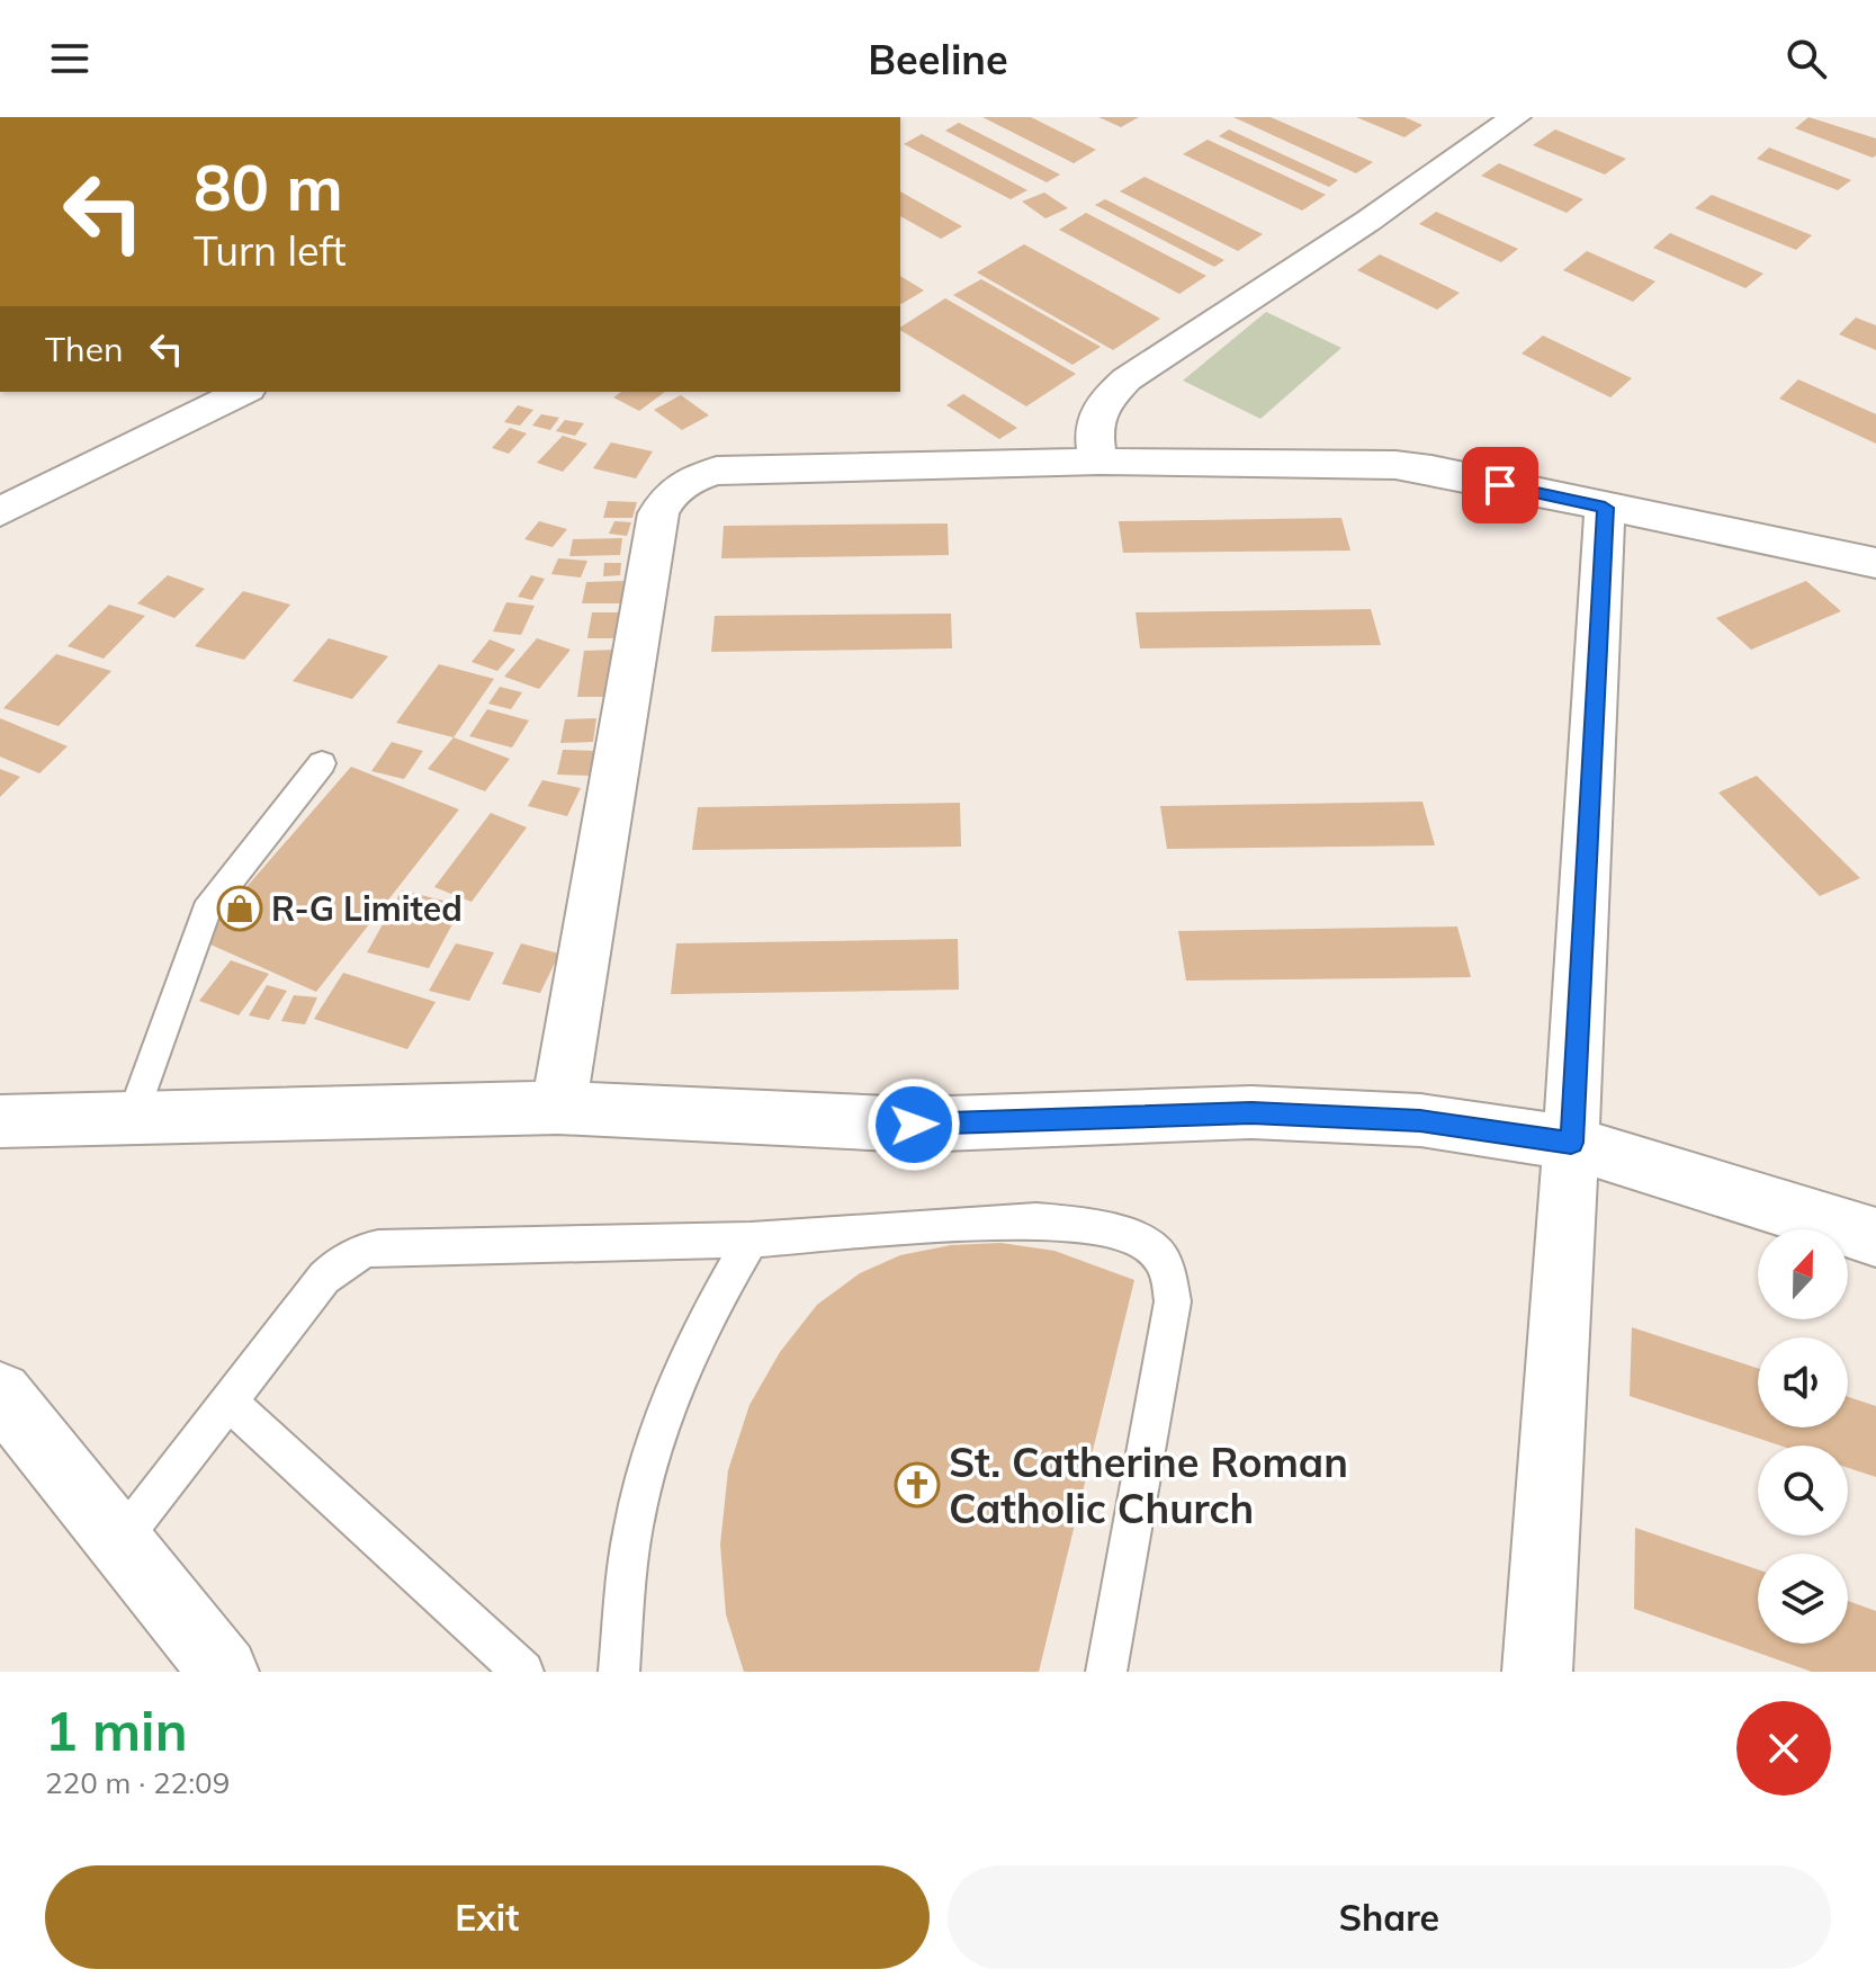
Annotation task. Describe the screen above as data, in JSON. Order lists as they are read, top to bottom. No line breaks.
{"places":{"shop":["R-G Limited"],"church":["St. Catherine Roman Catholic Church"]},"north":"top","page":{"header":"Beeline","turn":["80 m","Turn left"],"then":"Then","heading":["1 min","220 m · 22:09"],"buttons":["Exit","Share"]}}
